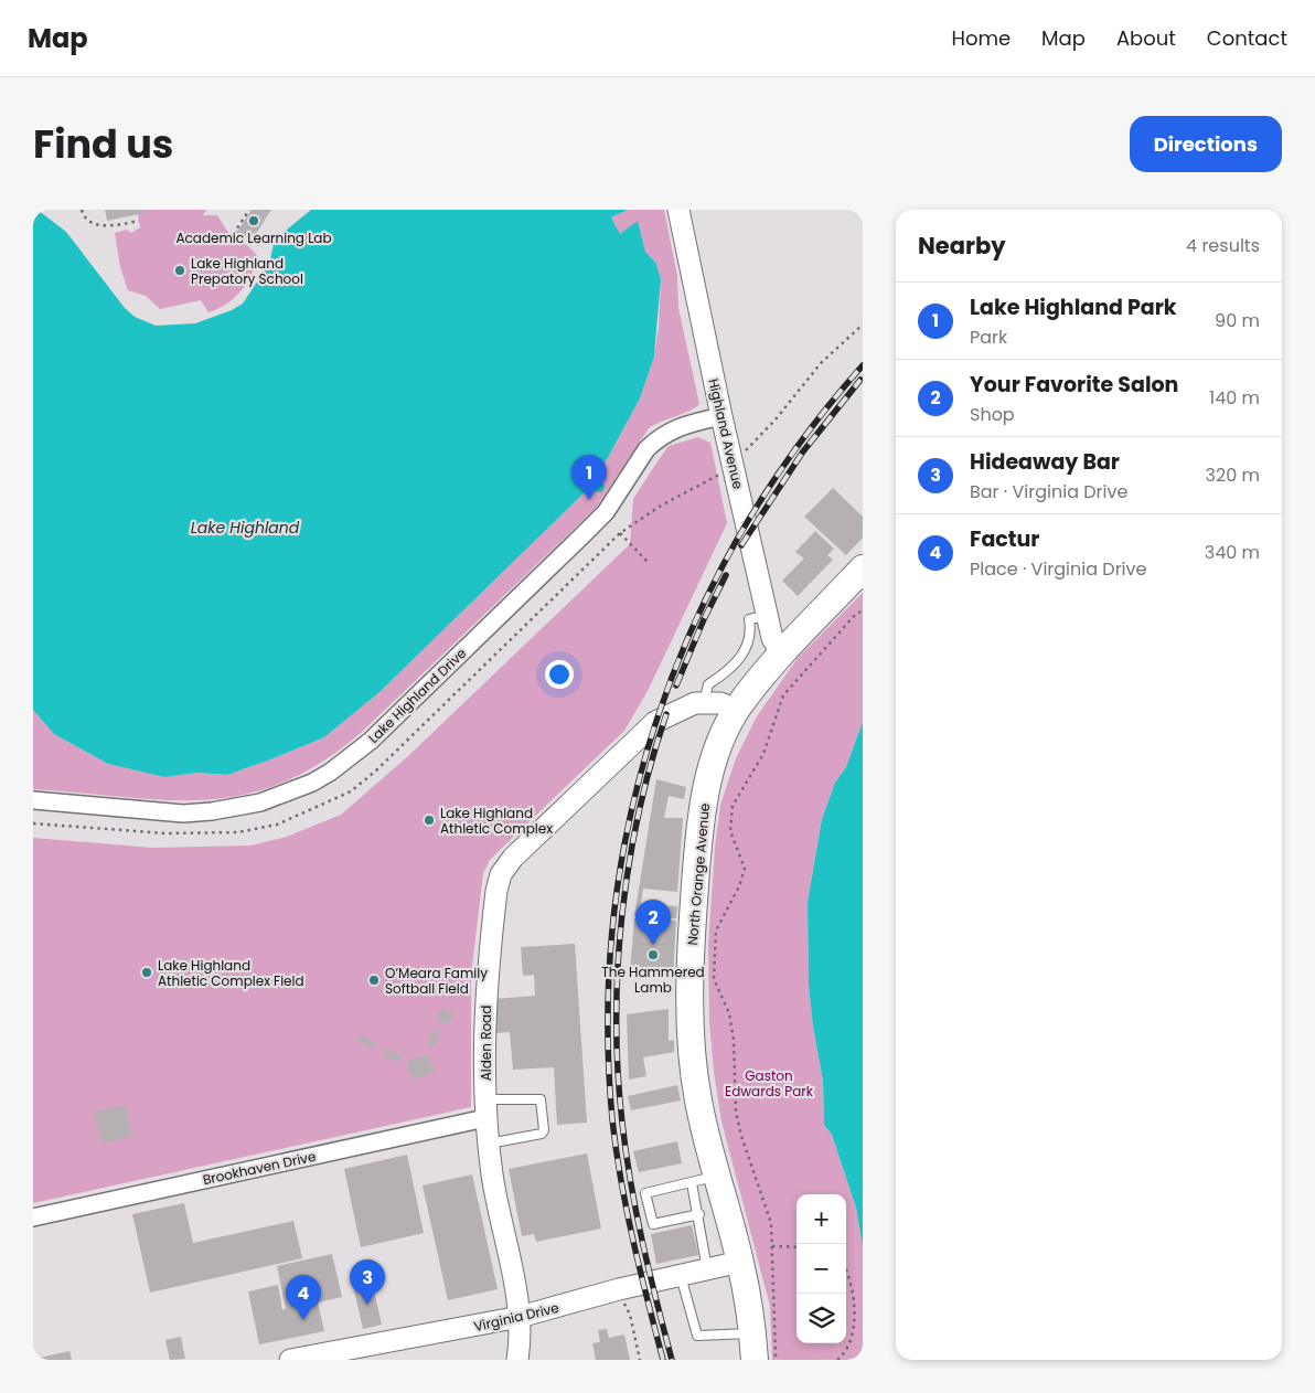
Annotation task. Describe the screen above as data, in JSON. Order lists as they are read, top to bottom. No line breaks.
{"streets":{"main road":["North Orange Avenue"],"street":["Highland Avenue","Lake Highland Drive","Alden Road","Brookhaven Drive","Virginia Drive"]},"crossings":[["Highland Avenue","Lake Highland Drive"],["Highland Avenue","North Orange Avenue"],["North Orange Avenue","Alden Road"],["North Orange Avenue","Virginia Drive"],["Alden Road","Brookhaven Drive"],["Alden Road","Virginia Drive"]],"water":["Lake Highland"],"parks":["Gaston Edwards Park"],"places":["Academic Learning Lab","Lake Highland Prepatory School","Lake Highland Athletic Complex","The Hammered Lamb","Lake Highland Athletic Complex Field","O’Meara Family Softball Field"],"page":{"header":"Map","nav":["Home","Map","About","Contact"],"title":"Find us","buttons":"Directions","heading":["Nearby","4 results"],"list":[{"mark":"1","name":"Lake Highland Park","note":"Park","value":"90 m"},{"mark":"2","name":"Your Favorite Salon","note":"Shop","value":"140 m"},{"mark":"3","name":"Hideaway Bar","note":"Bar · Virginia Drive","value":"320 m"},{"mark":"4","name":"Factur","note":"Place · Virginia Drive","value":"340 m"}],"pins":["1","2","3","4"],"map_buttons":["+","−"]}}
